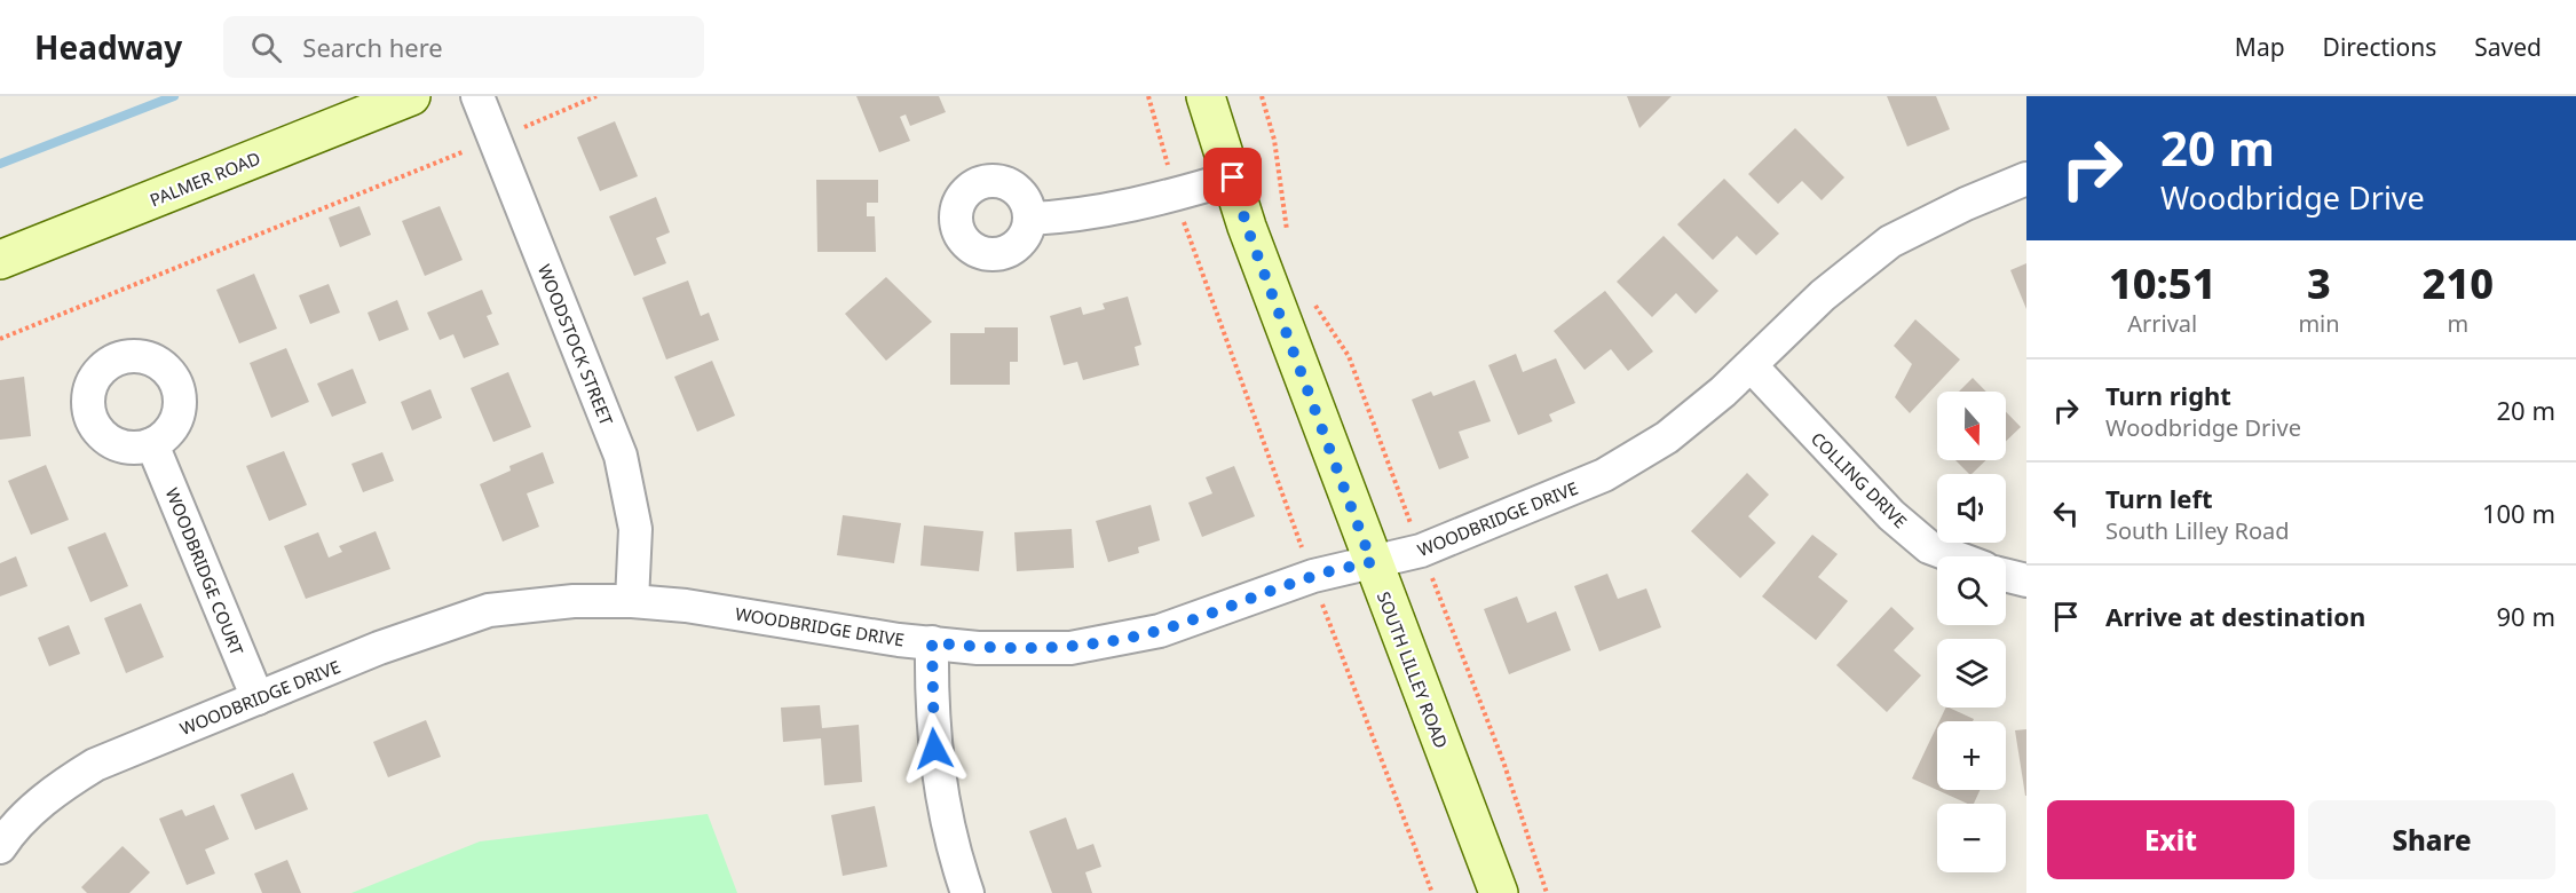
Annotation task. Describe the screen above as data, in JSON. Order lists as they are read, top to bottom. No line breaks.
{"streets":{"street":["PALMER ROAD","WOODSTOCK STREET","COLLING DRIVE","WOODBRIDGE DRIVE","WOODBRIDGE COURT","SOUTH LILLEY ROAD"]},"crossings":[["WOODSTOCK STREET","WOODBRIDGE DRIVE"],["COLLING DRIVE","WOODBRIDGE DRIVE"],["WOODBRIDGE DRIVE","WOODBRIDGE COURT"],["WOODBRIDGE DRIVE","SOUTH LILLEY ROAD"]],"north":"bottom","page":{"header":"Headway","search":"Search here","nav":["Map","Directions","Saved"],"turn":["20 m","Woodbridge Drive"],"eta":["10:51","Arrival","3","min","210","m"],"list":[{"name":"Turn right","note":"Woodbridge Drive","value":"20 m"},{"name":"Turn left","note":"South Lilley Road","value":"100 m"},{"name":"Arrive at destination","value":"90 m"}],"map_buttons":["+","−"],"buttons":["Exit","Share"]}}
